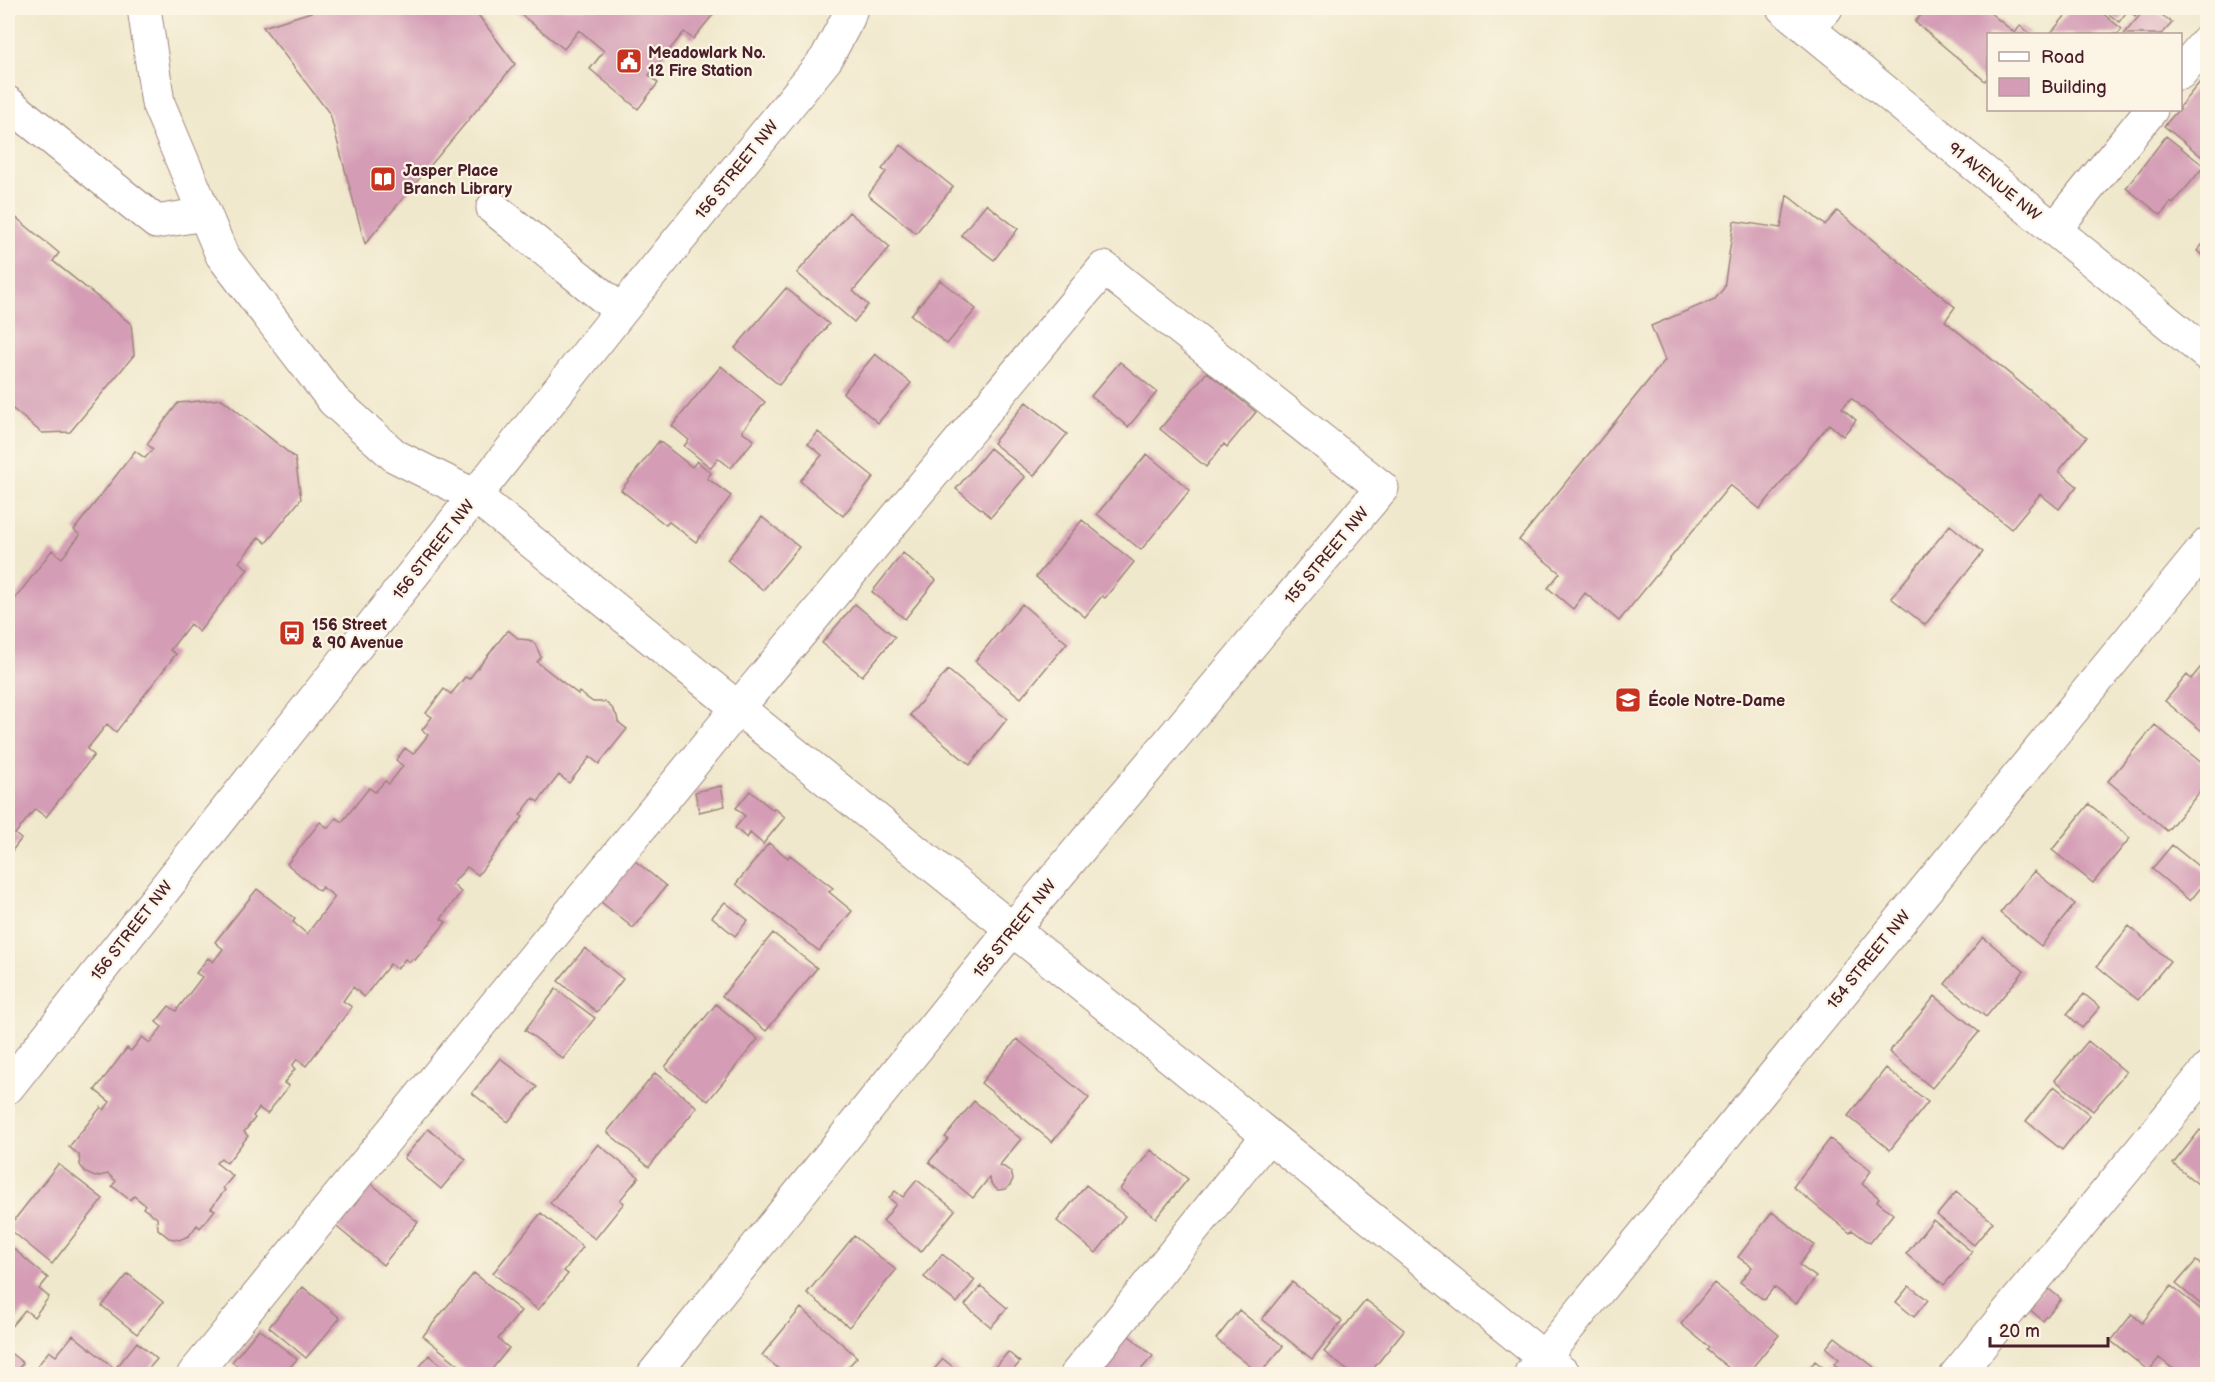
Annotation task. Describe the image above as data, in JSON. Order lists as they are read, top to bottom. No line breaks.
{"streets":{"street":["156 STREET NW","91 AVENUE NW","155 STREET NW","154 STREET NW"]},"places":{"public building":["Meadowlark No. 12 Fire Station"],"library":["Jasper Place Branch Library"],"bus stop":["156 Street & 90 Avenue"],"school or university":["École Notre-Dame"]},"legend":["Road","Building"],"scale_bar":"20 m"}
